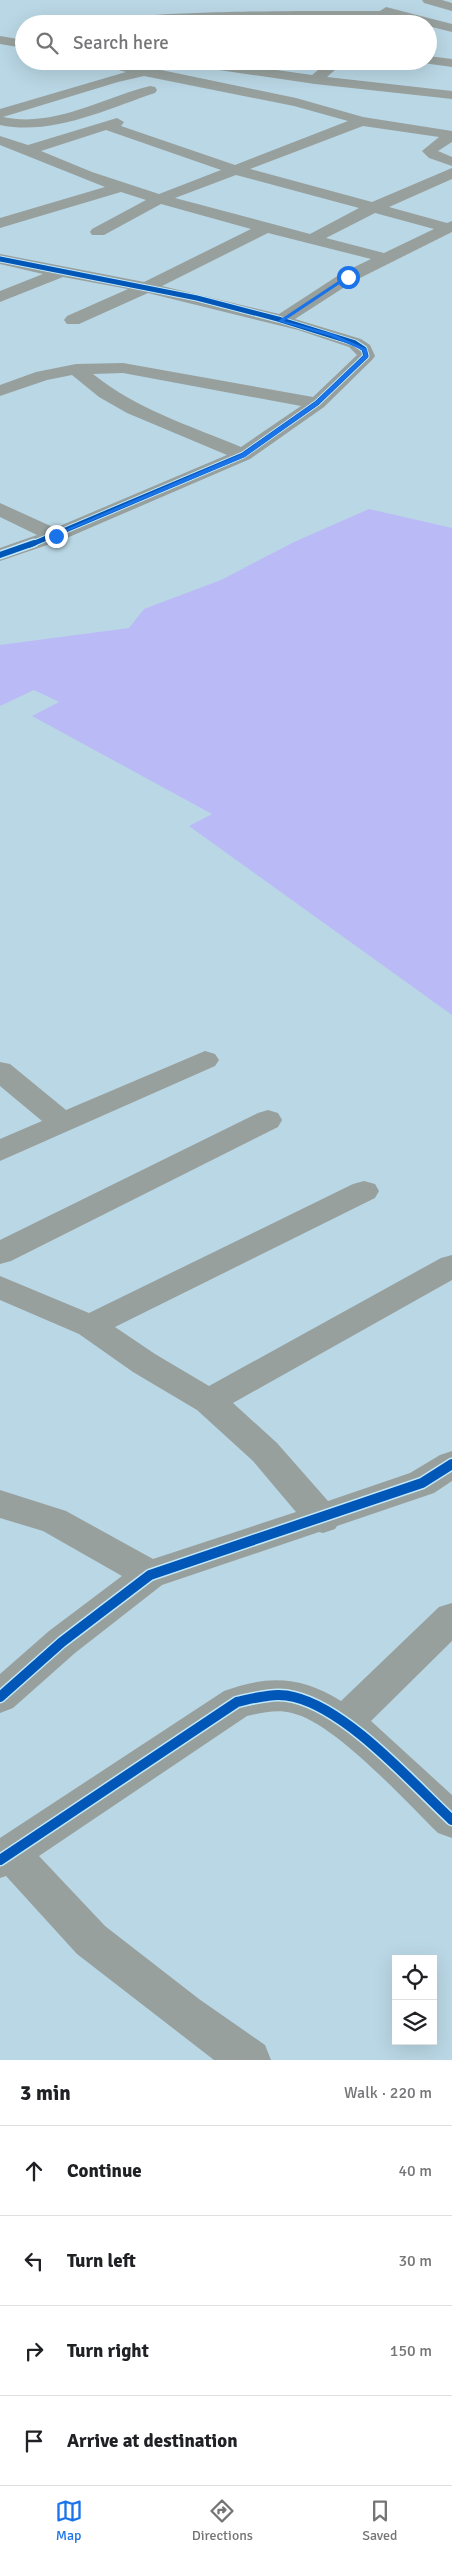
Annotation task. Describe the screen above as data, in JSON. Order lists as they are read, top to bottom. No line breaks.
{"page":{"search":"Search here","heading":["3 min","Walk · 220 m"],"list":[["Continue","40 m"],["Turn left","30 m"],["Turn right","150 m"],"Arrive at destination"],"nav":["Map","Directions","Saved"]}}
